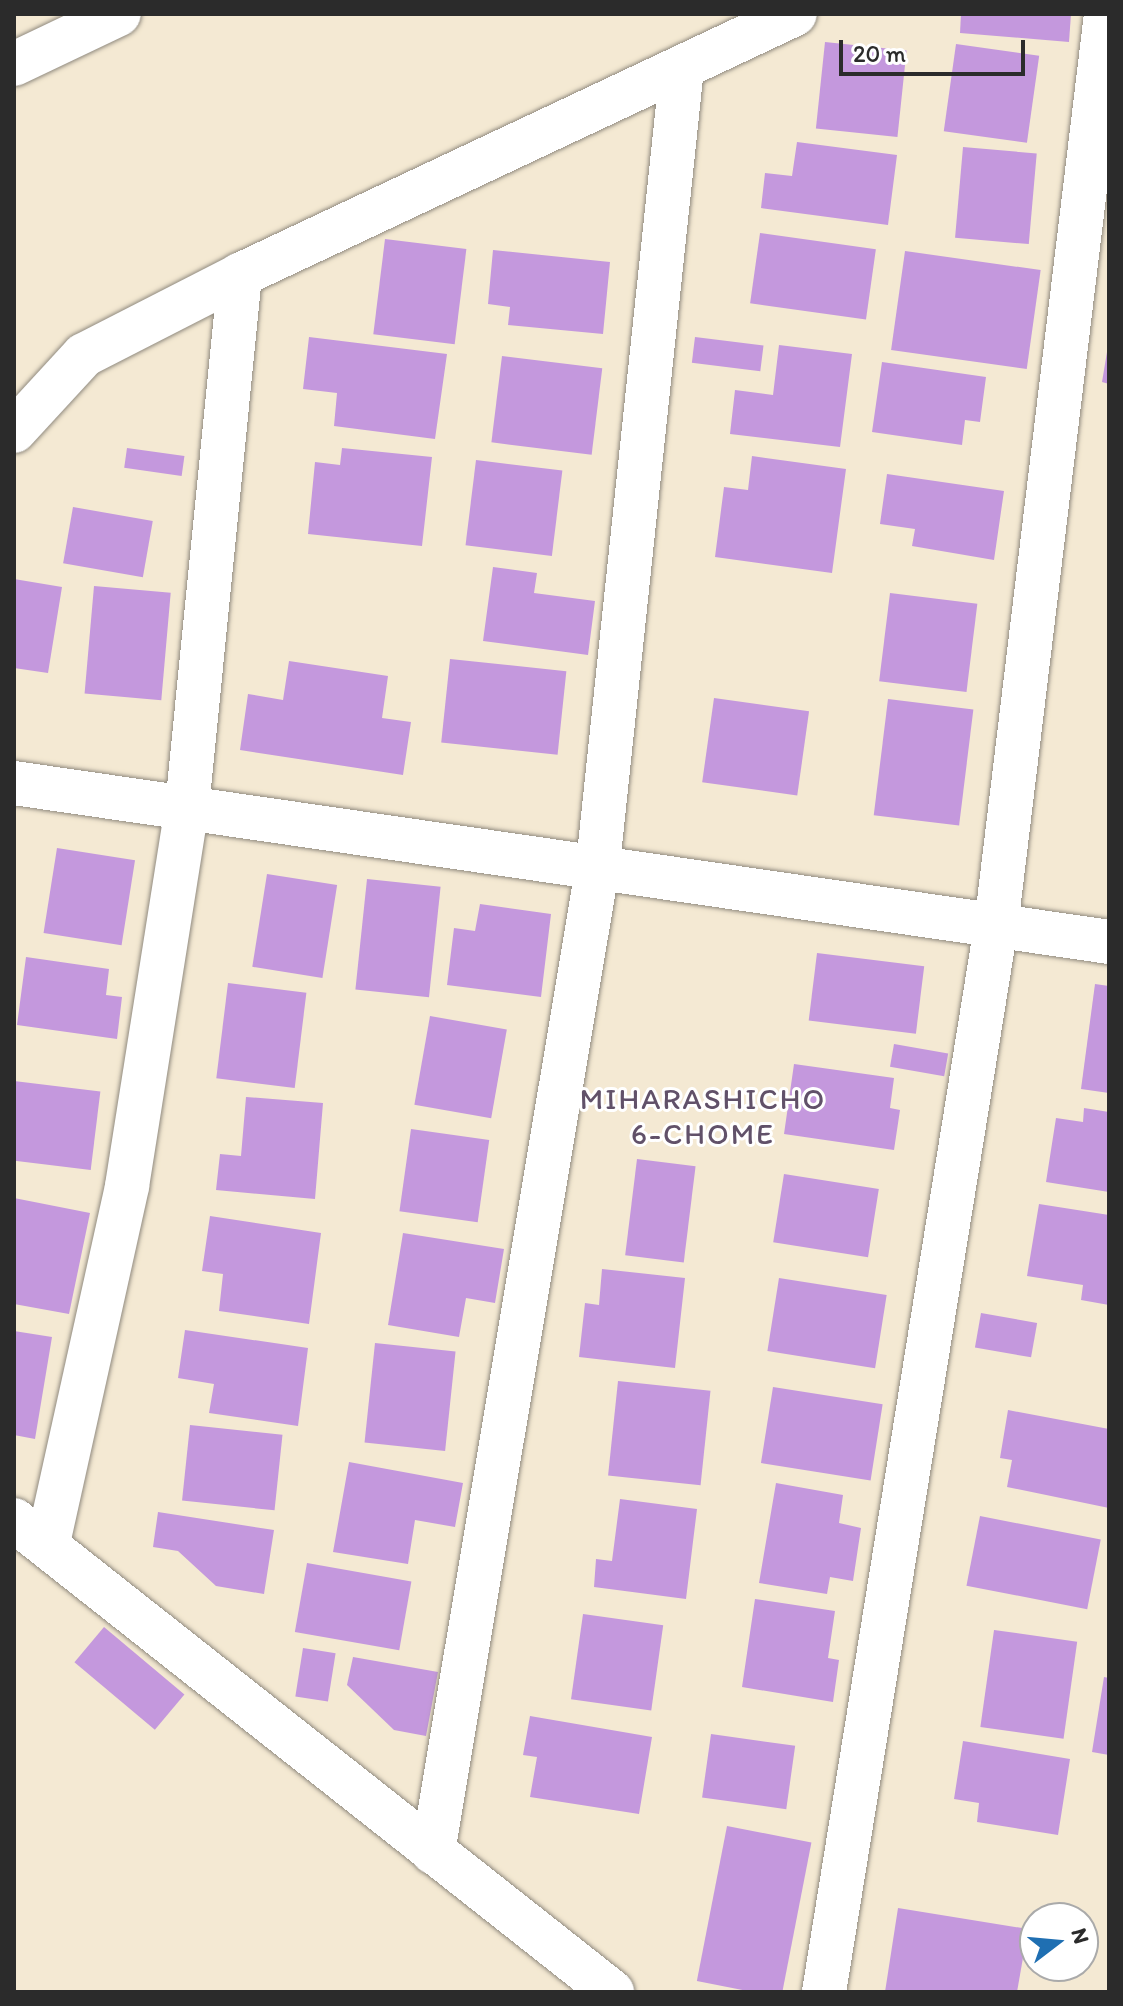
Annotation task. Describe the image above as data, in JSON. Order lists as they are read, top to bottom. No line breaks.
{"districts":["MIHARASHICHO 6-CHOME"],"scale_bar":"20 m","north":"right"}
